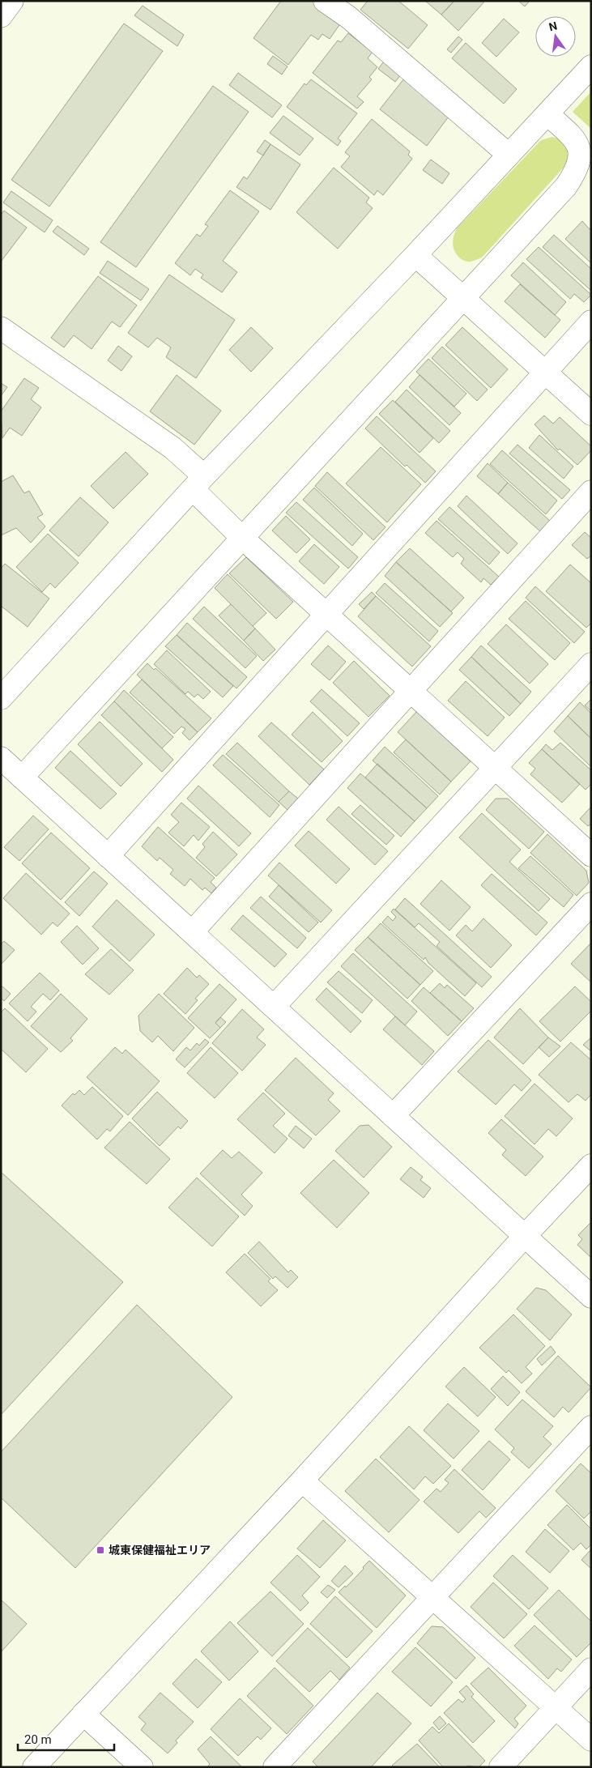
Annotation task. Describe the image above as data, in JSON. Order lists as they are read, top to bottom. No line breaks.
{"places":{"transit":["城東保健福祉エリア"]},"scale_bar":"20 m","north":"top"}
